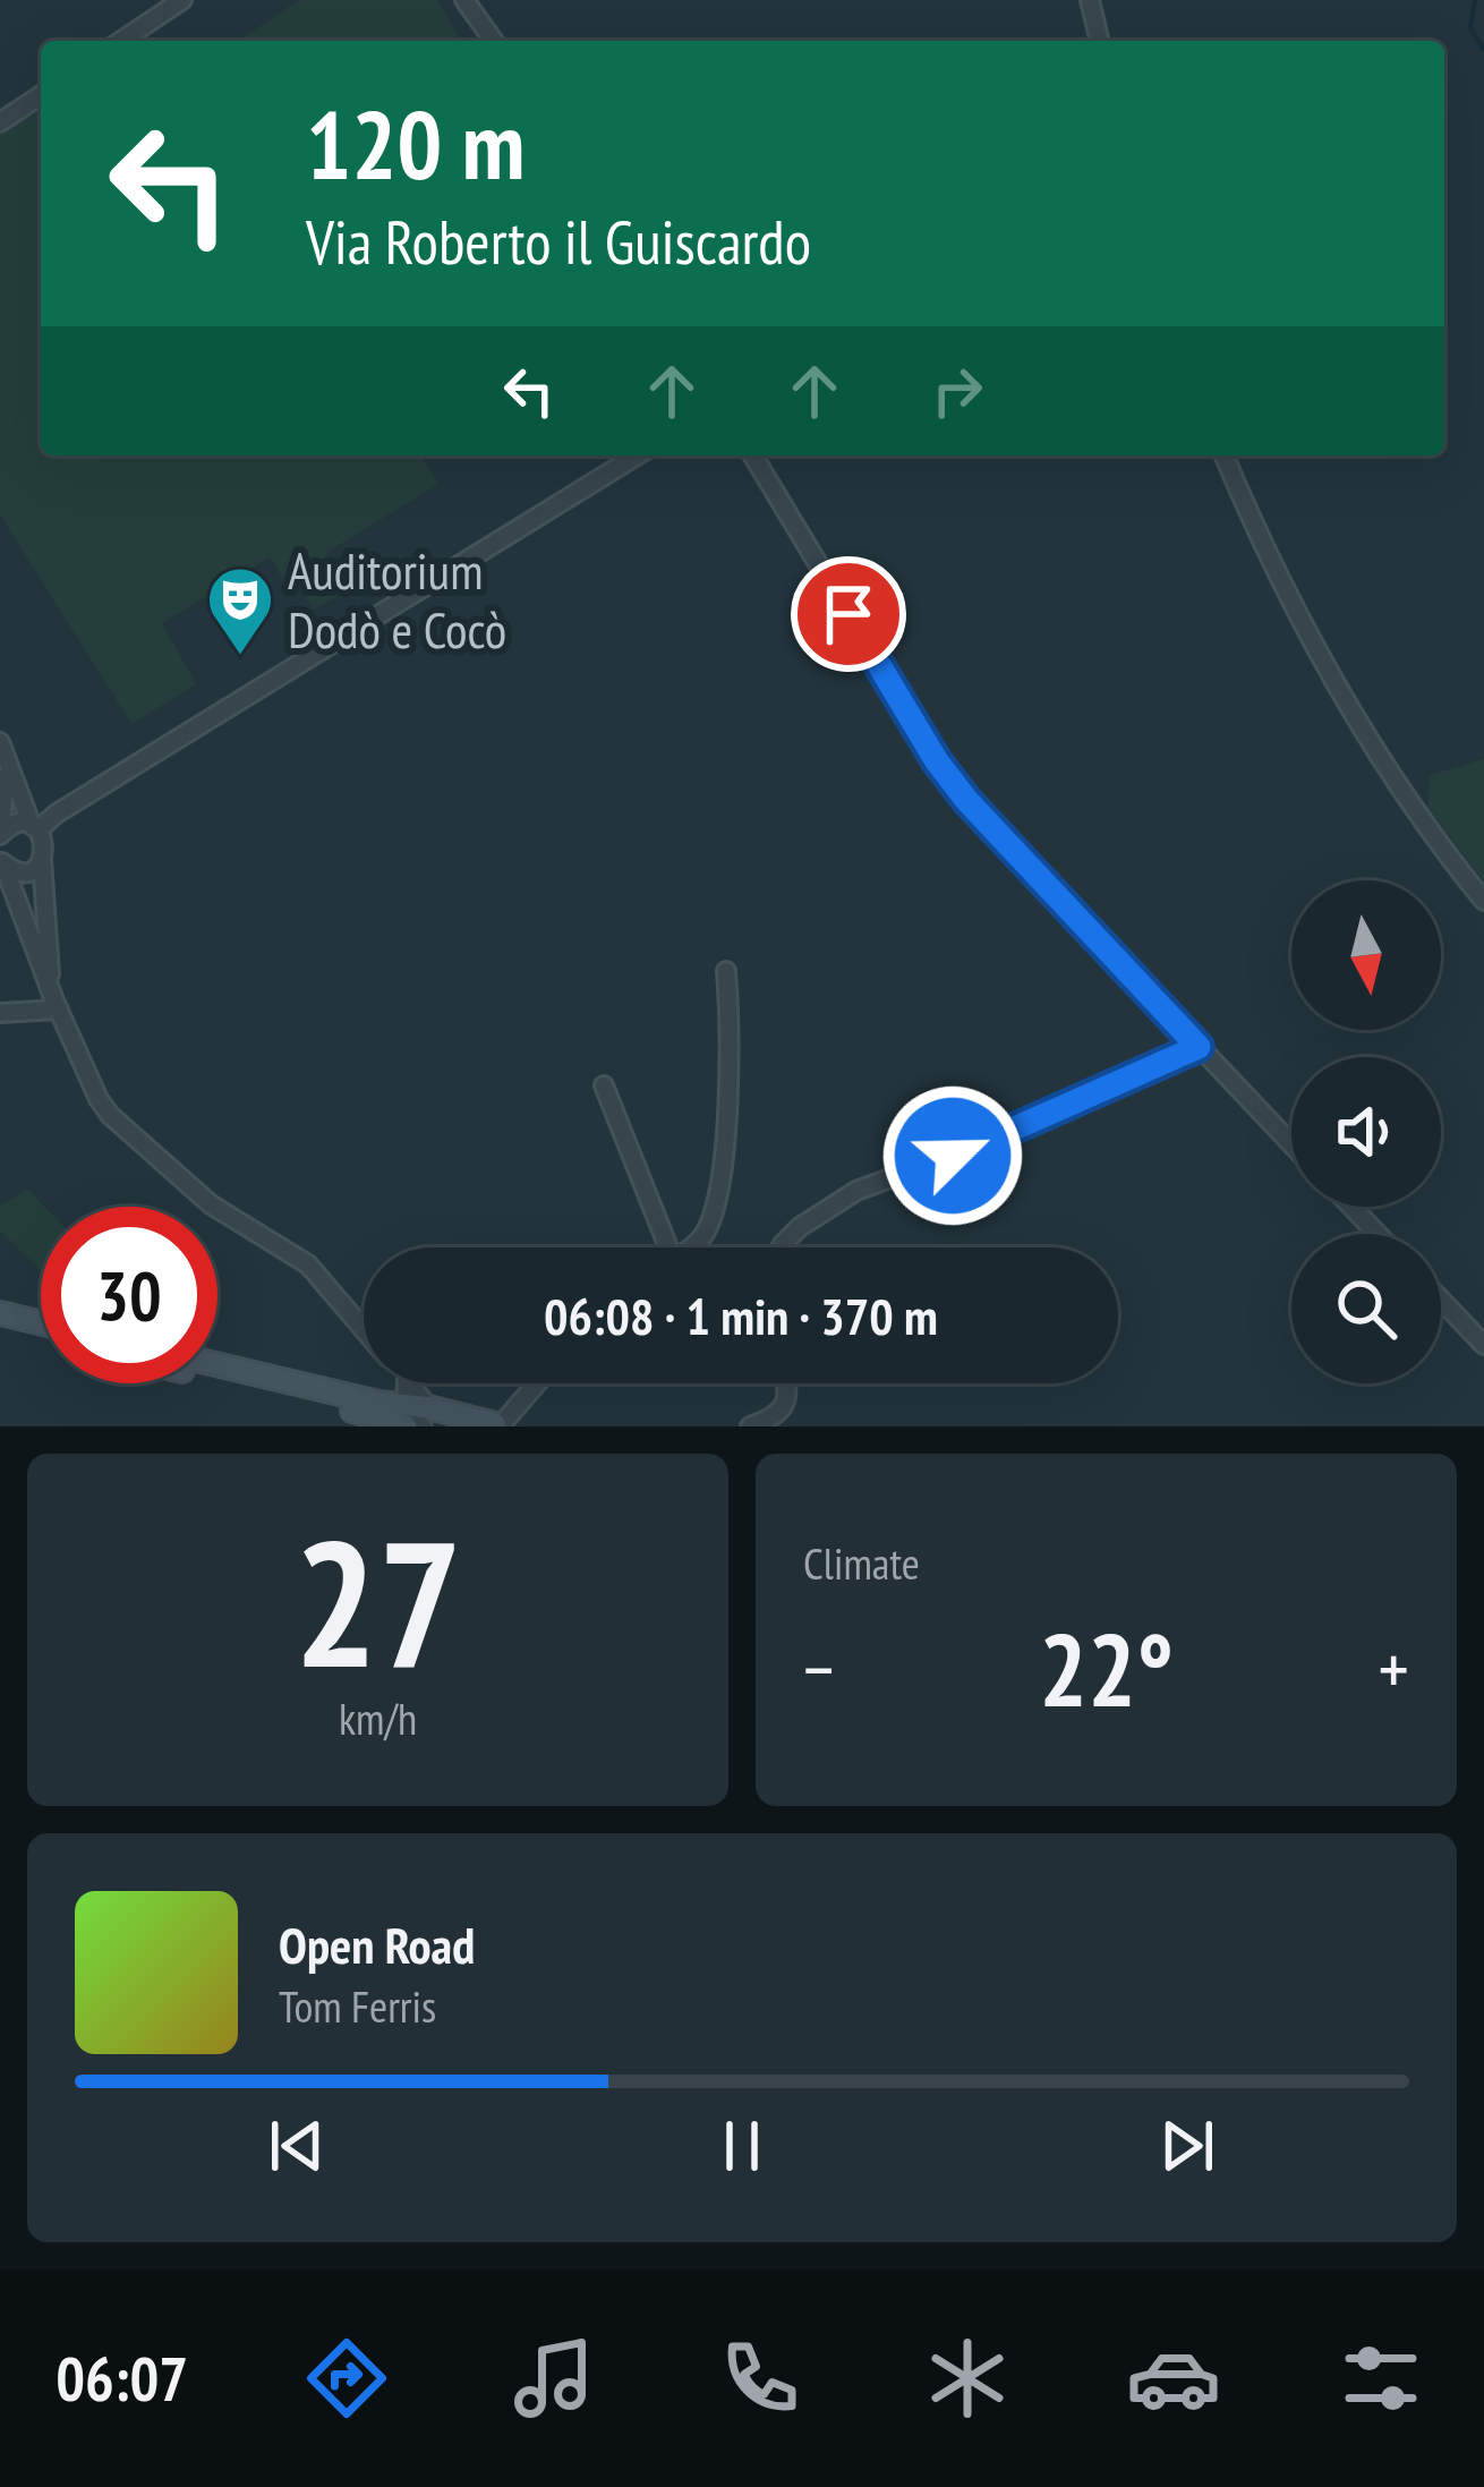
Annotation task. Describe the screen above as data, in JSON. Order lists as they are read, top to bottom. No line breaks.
{"places":{"theatre":["Auditorium Dodò e Cocò"]},"north":"bottom","page":{"turn":["120 m","Via Roberto il Guiscardo"],"limit":"30","trip":"06:08 · 1 min · 370 m","tile":[["27","km/h"],"Climate"],"heat":["−","22°","+"],"song":["Open Road","Tom Ferris"],"tabs":"06:07"}}
